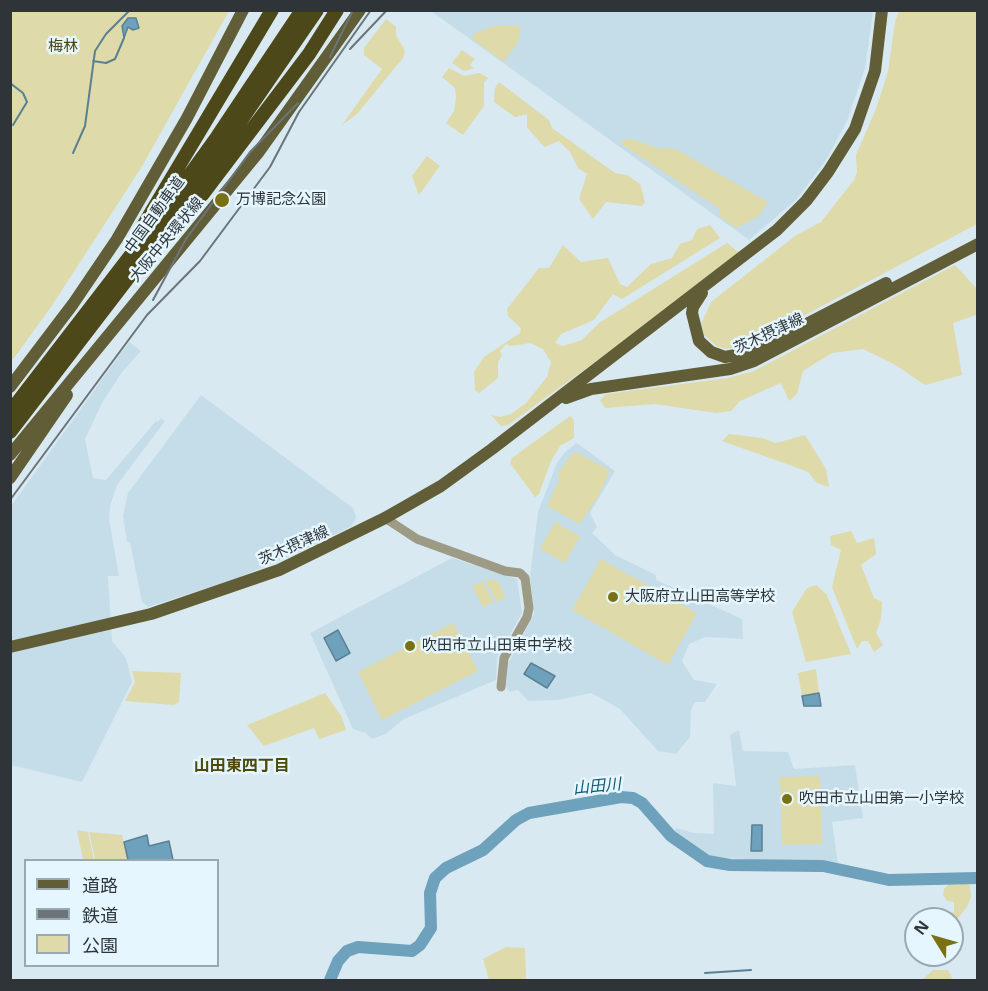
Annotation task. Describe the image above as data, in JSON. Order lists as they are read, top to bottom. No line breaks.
{"streets":{"highway":["中国自動車道"],"main road":["大阪中央環状線","茨木摂津線"]},"districts":["山田東四丁目"],"water":["山田川"],"parks":["梅林"],"places":["万博記念公園","大阪府立山田高等学校","吹田市立山田東中学校","吹田市立山田第一小学校"],"legend":["道路","鉄道","公園"],"north":"top left"}
